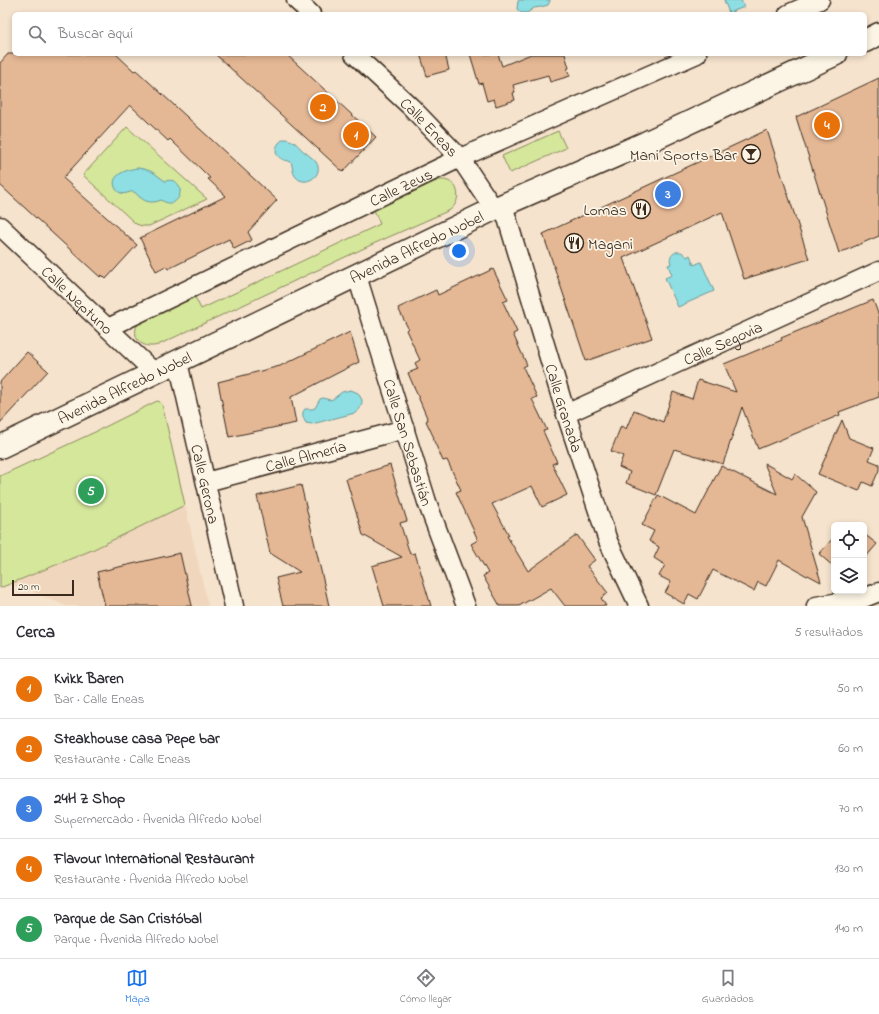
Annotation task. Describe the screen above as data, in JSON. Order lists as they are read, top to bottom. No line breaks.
{"streets":{"main road":["Avenida Alfredo Nobel"],"street":["Calle Eneas","Calle Zeus","Calle Neptuno","Calle Segovia","Calle Granada","Calle San Sebastián","Calle Almería","Calle Gerona"]},"crossings":[["Calle Eneas","Calle Zeus"],["Calle Eneas","Avenida Alfredo Nobel"],["Calle Eneas","Calle Granada"],["Calle Zeus","Calle Neptuno"],["Avenida Alfredo Nobel","Calle Neptuno"],["Avenida Alfredo Nobel","Calle Granada"],["Avenida Alfredo Nobel","Calle San Sebastián"],["Avenida Alfredo Nobel","Calle Gerona"],["Calle Segovia","Calle Granada"],["Calle San Sebastián","Calle Almería"],["Calle Almería","Calle Gerona"]],"places":{"bar":["Mani Sports Bar"],"restaurant":["Lomas","Magani"]},"scale_bar":"20 m","page":{"search":"Buscar aquí","pins":["2","4","1","3","5"],"scale":"20 m","heading":["Cerca","5 resultados"],"list":[{"mark":"1","name":"Kvikk Baren","note":"Bar · Calle Eneas","value":"50 m"},{"mark":"2","name":"Steakhouse casa Pepe bar","note":"Restaurante · Calle Eneas","value":"60 m"},{"mark":"3","name":"24H Z Shop","note":"Supermercado · Avenida Alfredo Nobel","value":"70 m"},{"mark":"4","name":"Flavour International Restaurant","note":"Restaurante · Avenida Alfredo Nobel","value":"130 m"},{"mark":"5","name":"Parque de San Cristóbal","note":"Parque · Avenida Alfredo Nobel","value":"140 m"}],"nav":["Mapa","Cómo llegar","Guardados"]}}
